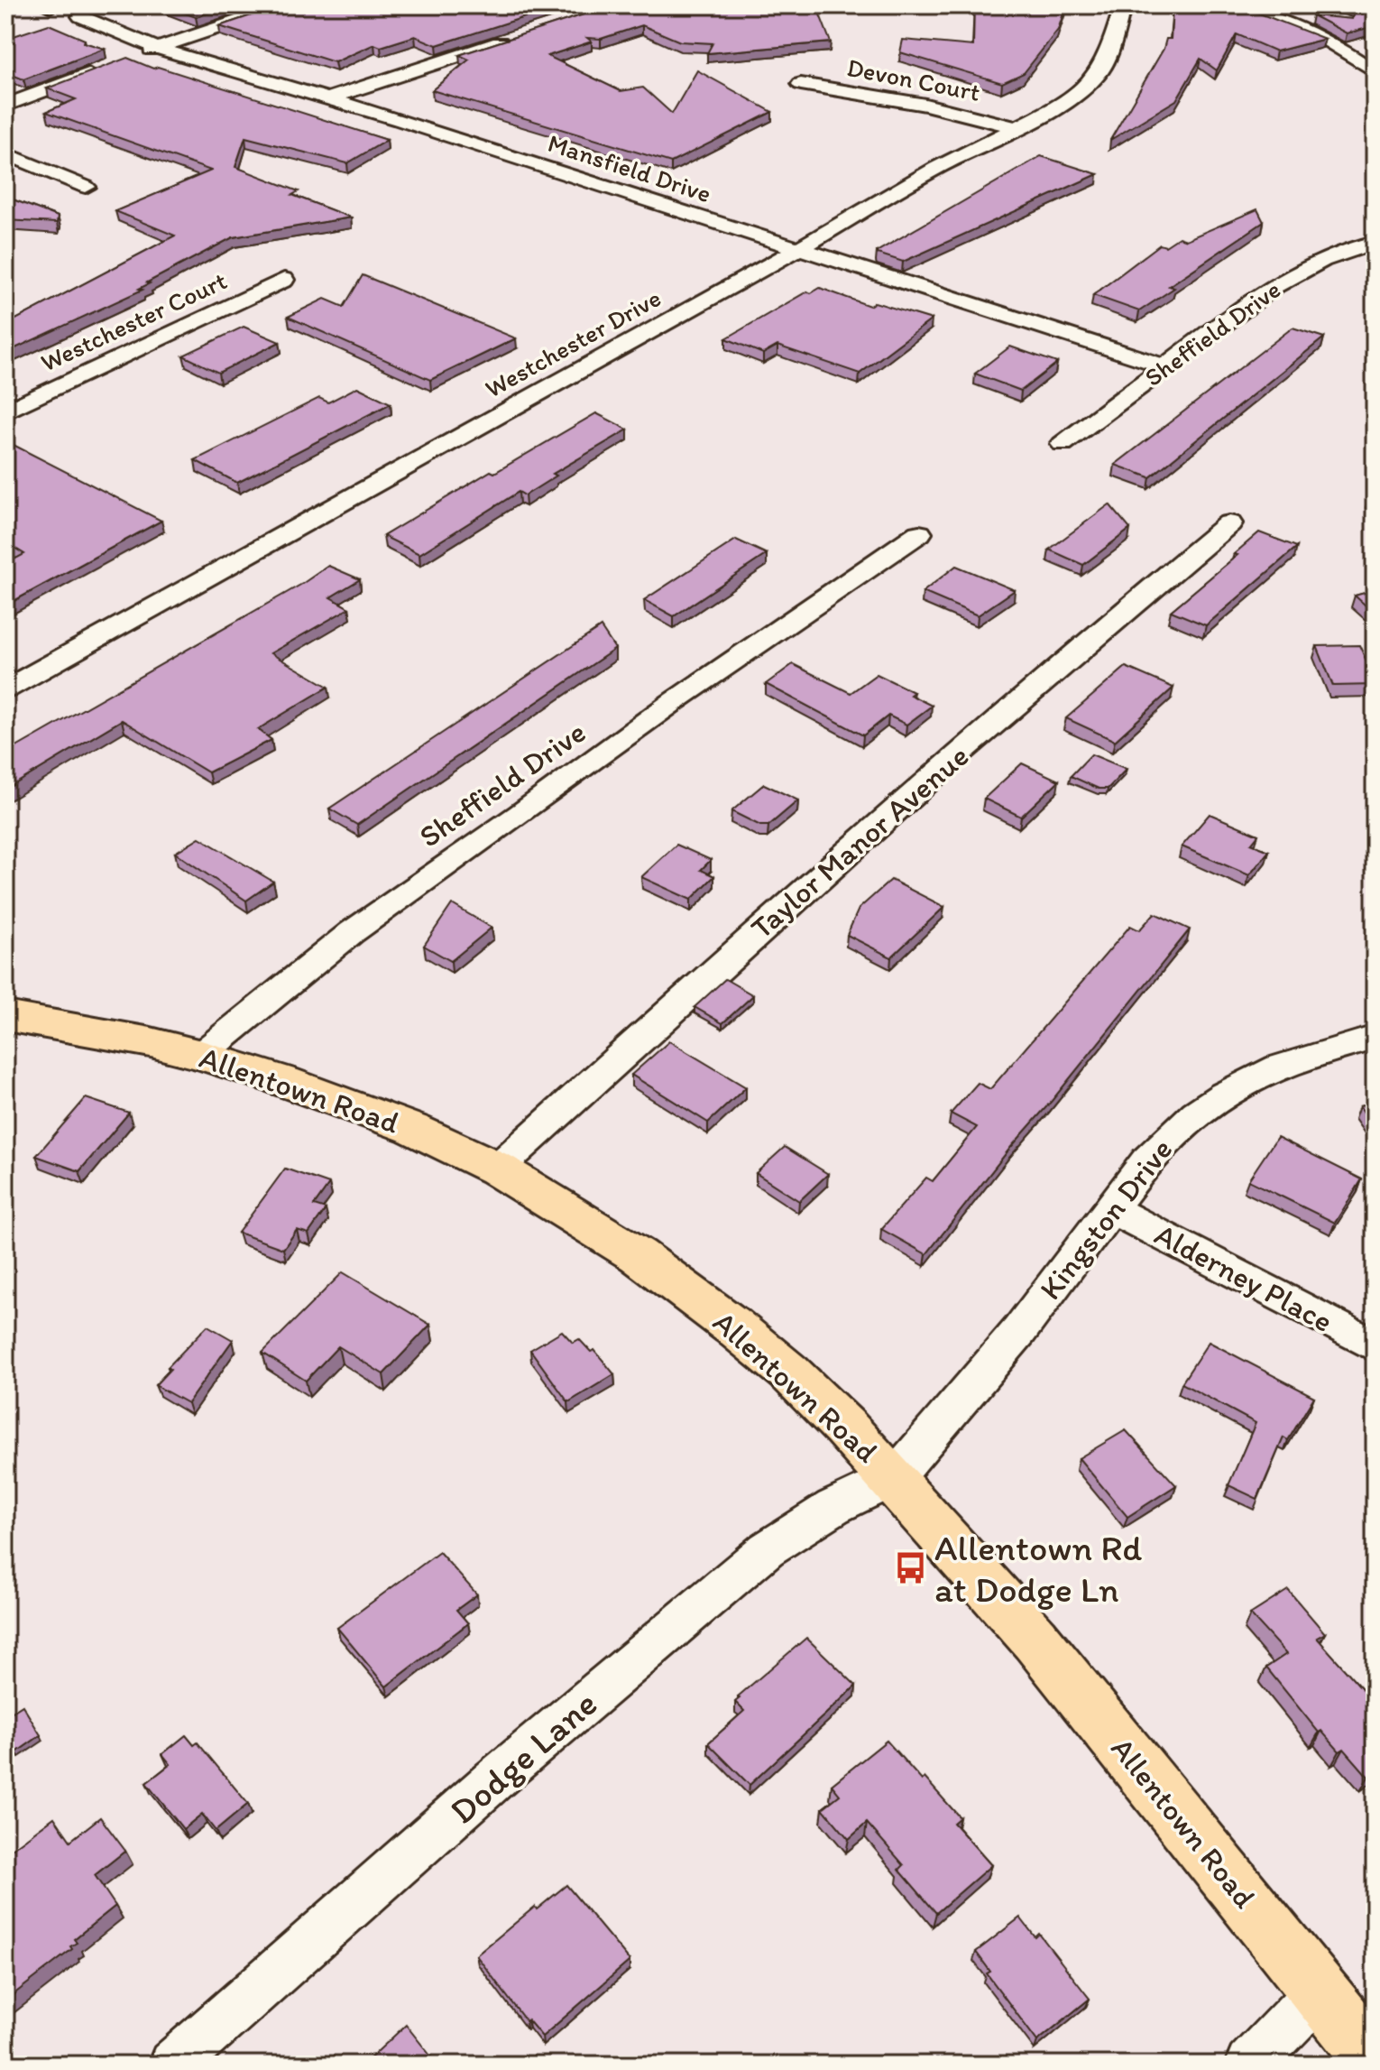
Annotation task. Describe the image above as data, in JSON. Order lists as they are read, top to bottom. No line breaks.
{"streets":{"main road":["Allentown Road"],"street":["Devon Court","Mansfield Drive","Westchester Court","Sheffield Drive","Westchester Drive","Taylor Manor Avenue","Kingston Drive","Alderney Place","Dodge Lane"]},"crossings":[["Devon Court","Westchester Drive"],["Mansfield Drive","Sheffield Drive"],["Mansfield Drive","Westchester Drive"],["Sheffield Drive","Allentown Road"],["Taylor Manor Avenue","Allentown Road"],["Allentown Road","Kingston Drive"],["Allentown Road","Dodge Lane"],["Kingston Drive","Alderney Place"],["Kingston Drive","Dodge Lane"]],"places":{"bus stop":["Allentown Rd at Dodge Ln"]}}
